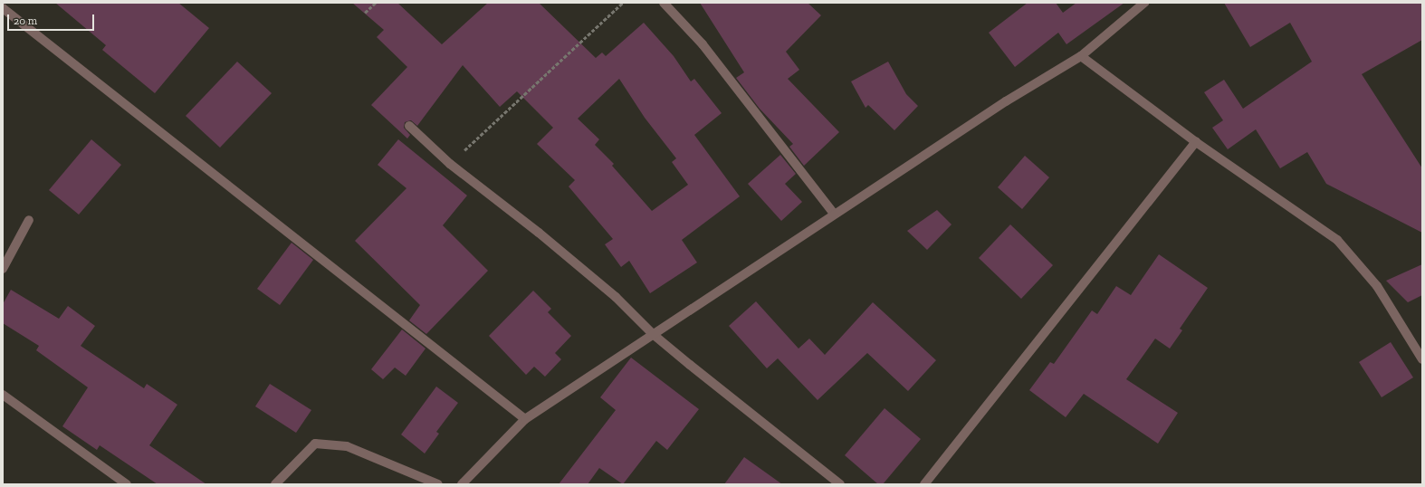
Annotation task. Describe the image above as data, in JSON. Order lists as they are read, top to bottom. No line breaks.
{"scale_bar":"20 m"}
